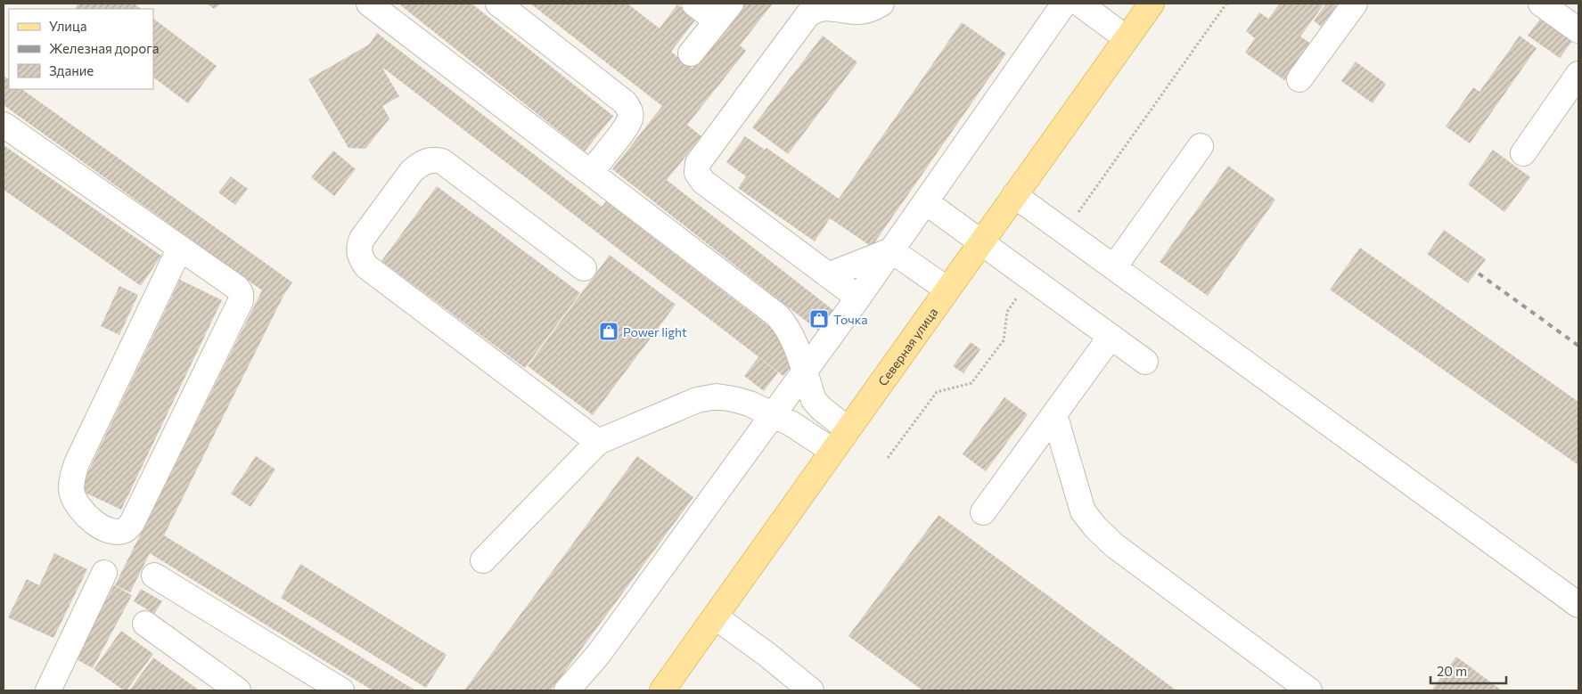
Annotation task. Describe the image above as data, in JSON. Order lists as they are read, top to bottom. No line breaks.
{"streets":{"main road":["Северная улица"]},"places":{"shop":["Точка","Power light"]},"legend":["Улица","Железная дорога","Здание"],"scale_bar":"20 m"}
